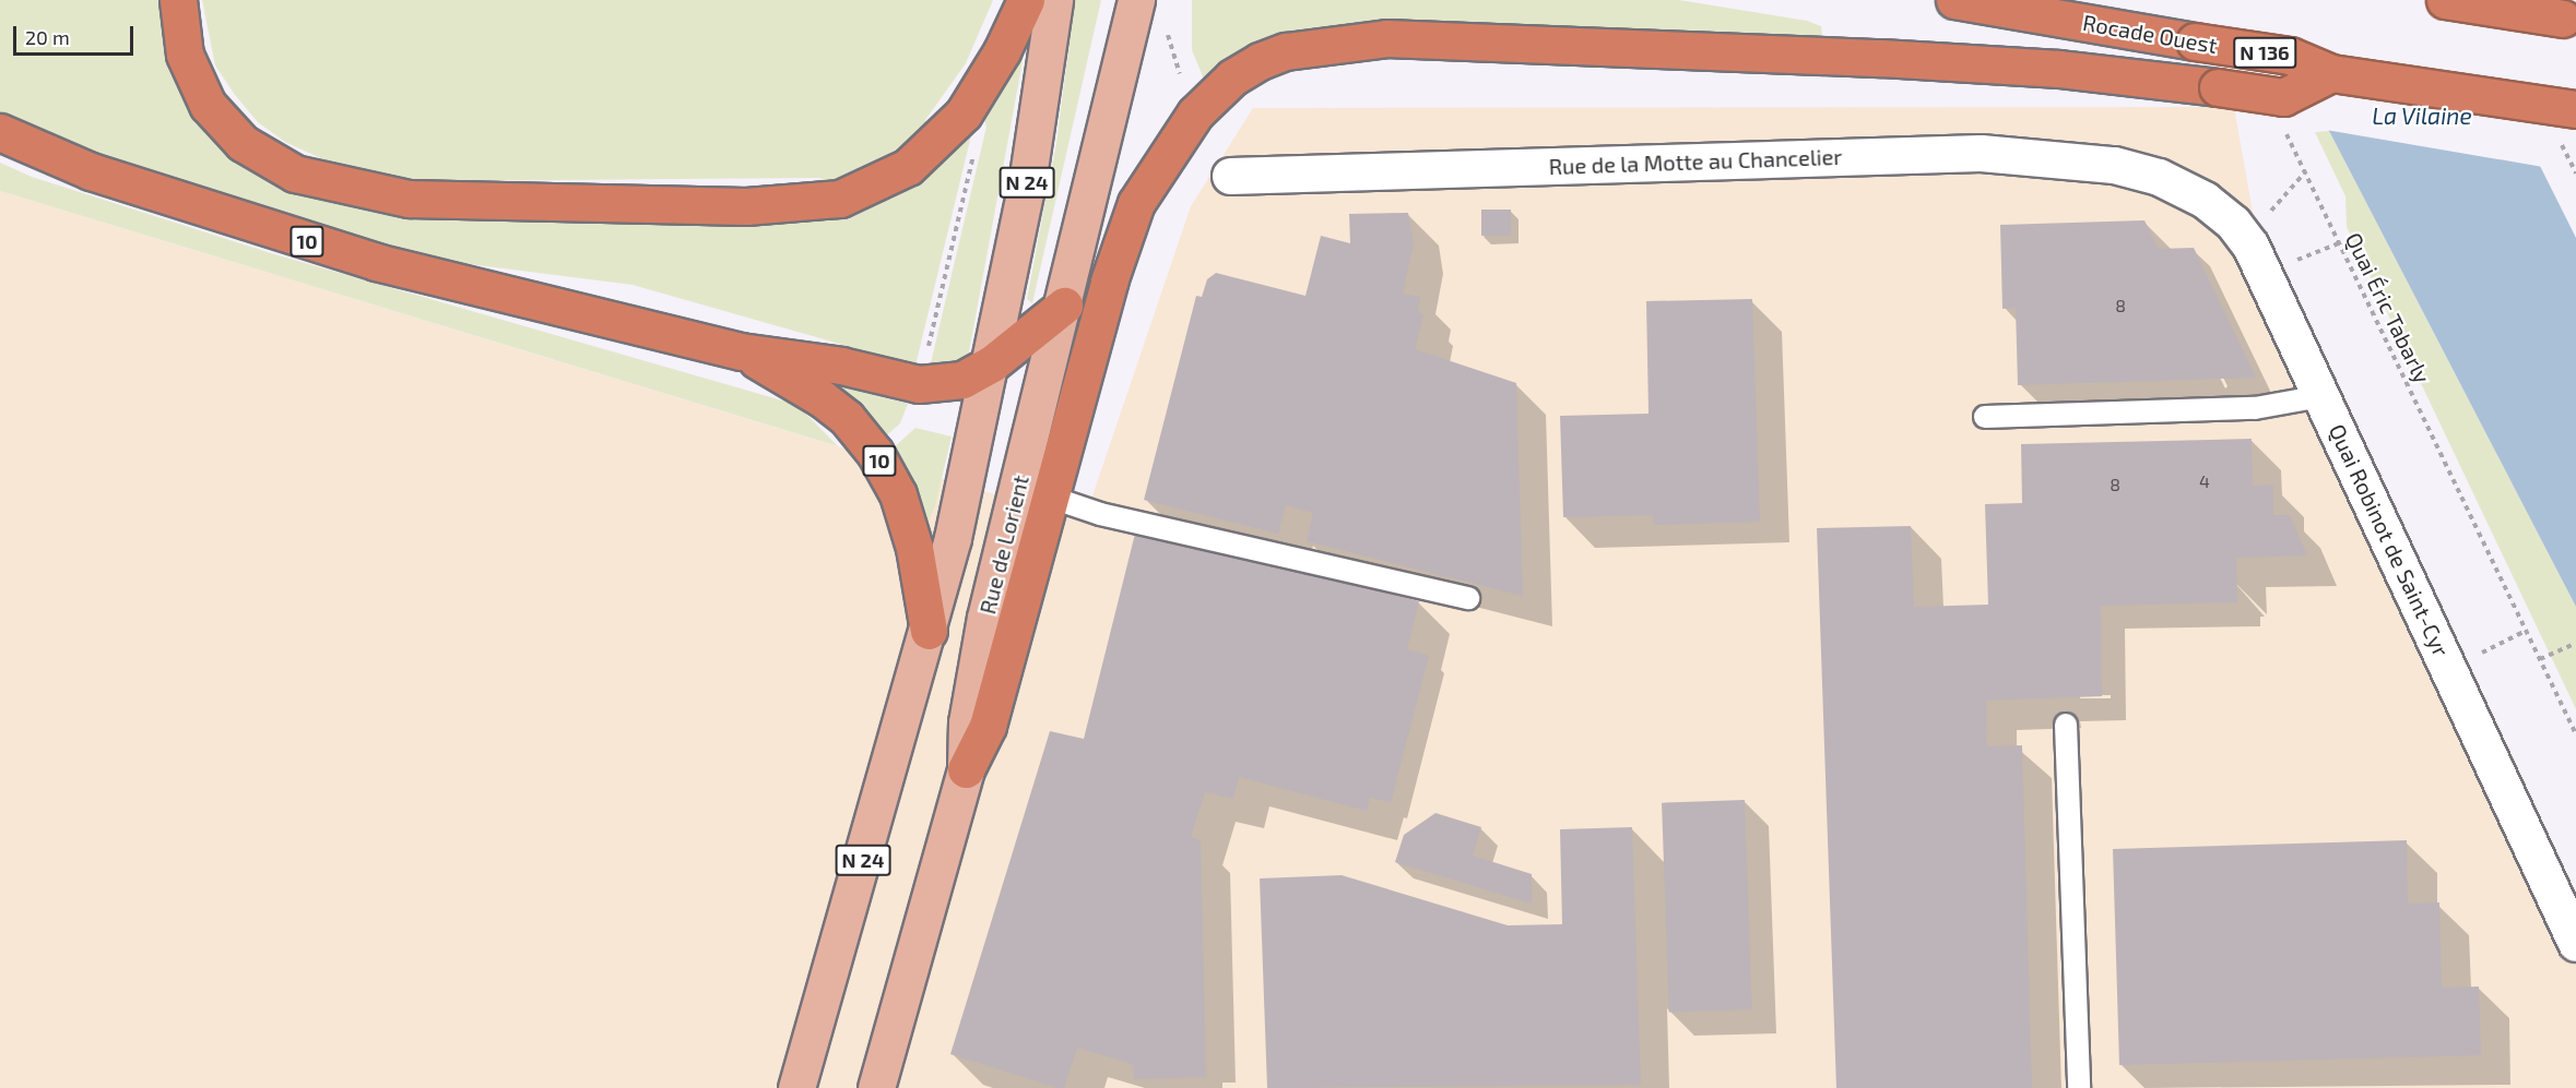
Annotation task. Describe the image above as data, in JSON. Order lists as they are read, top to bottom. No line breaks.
{"streets":{"highway":["Rocade Ouest","N 136","10"],"main road":["N 24","Rue de Lorient"],"street":["Rue de la Motte au Chancelier","Quai Robinot de Saint-Cyr"],"path":["Quai Éric Tabarly"]},"crossings":[["Rue de la Motte au Chancelier","Quai Robinot de Saint-Cyr"],["N 24","10"]],"water":["La Vilaine"],"house_numbers":["8","4","8"],"scale_bar":"20 m"}
